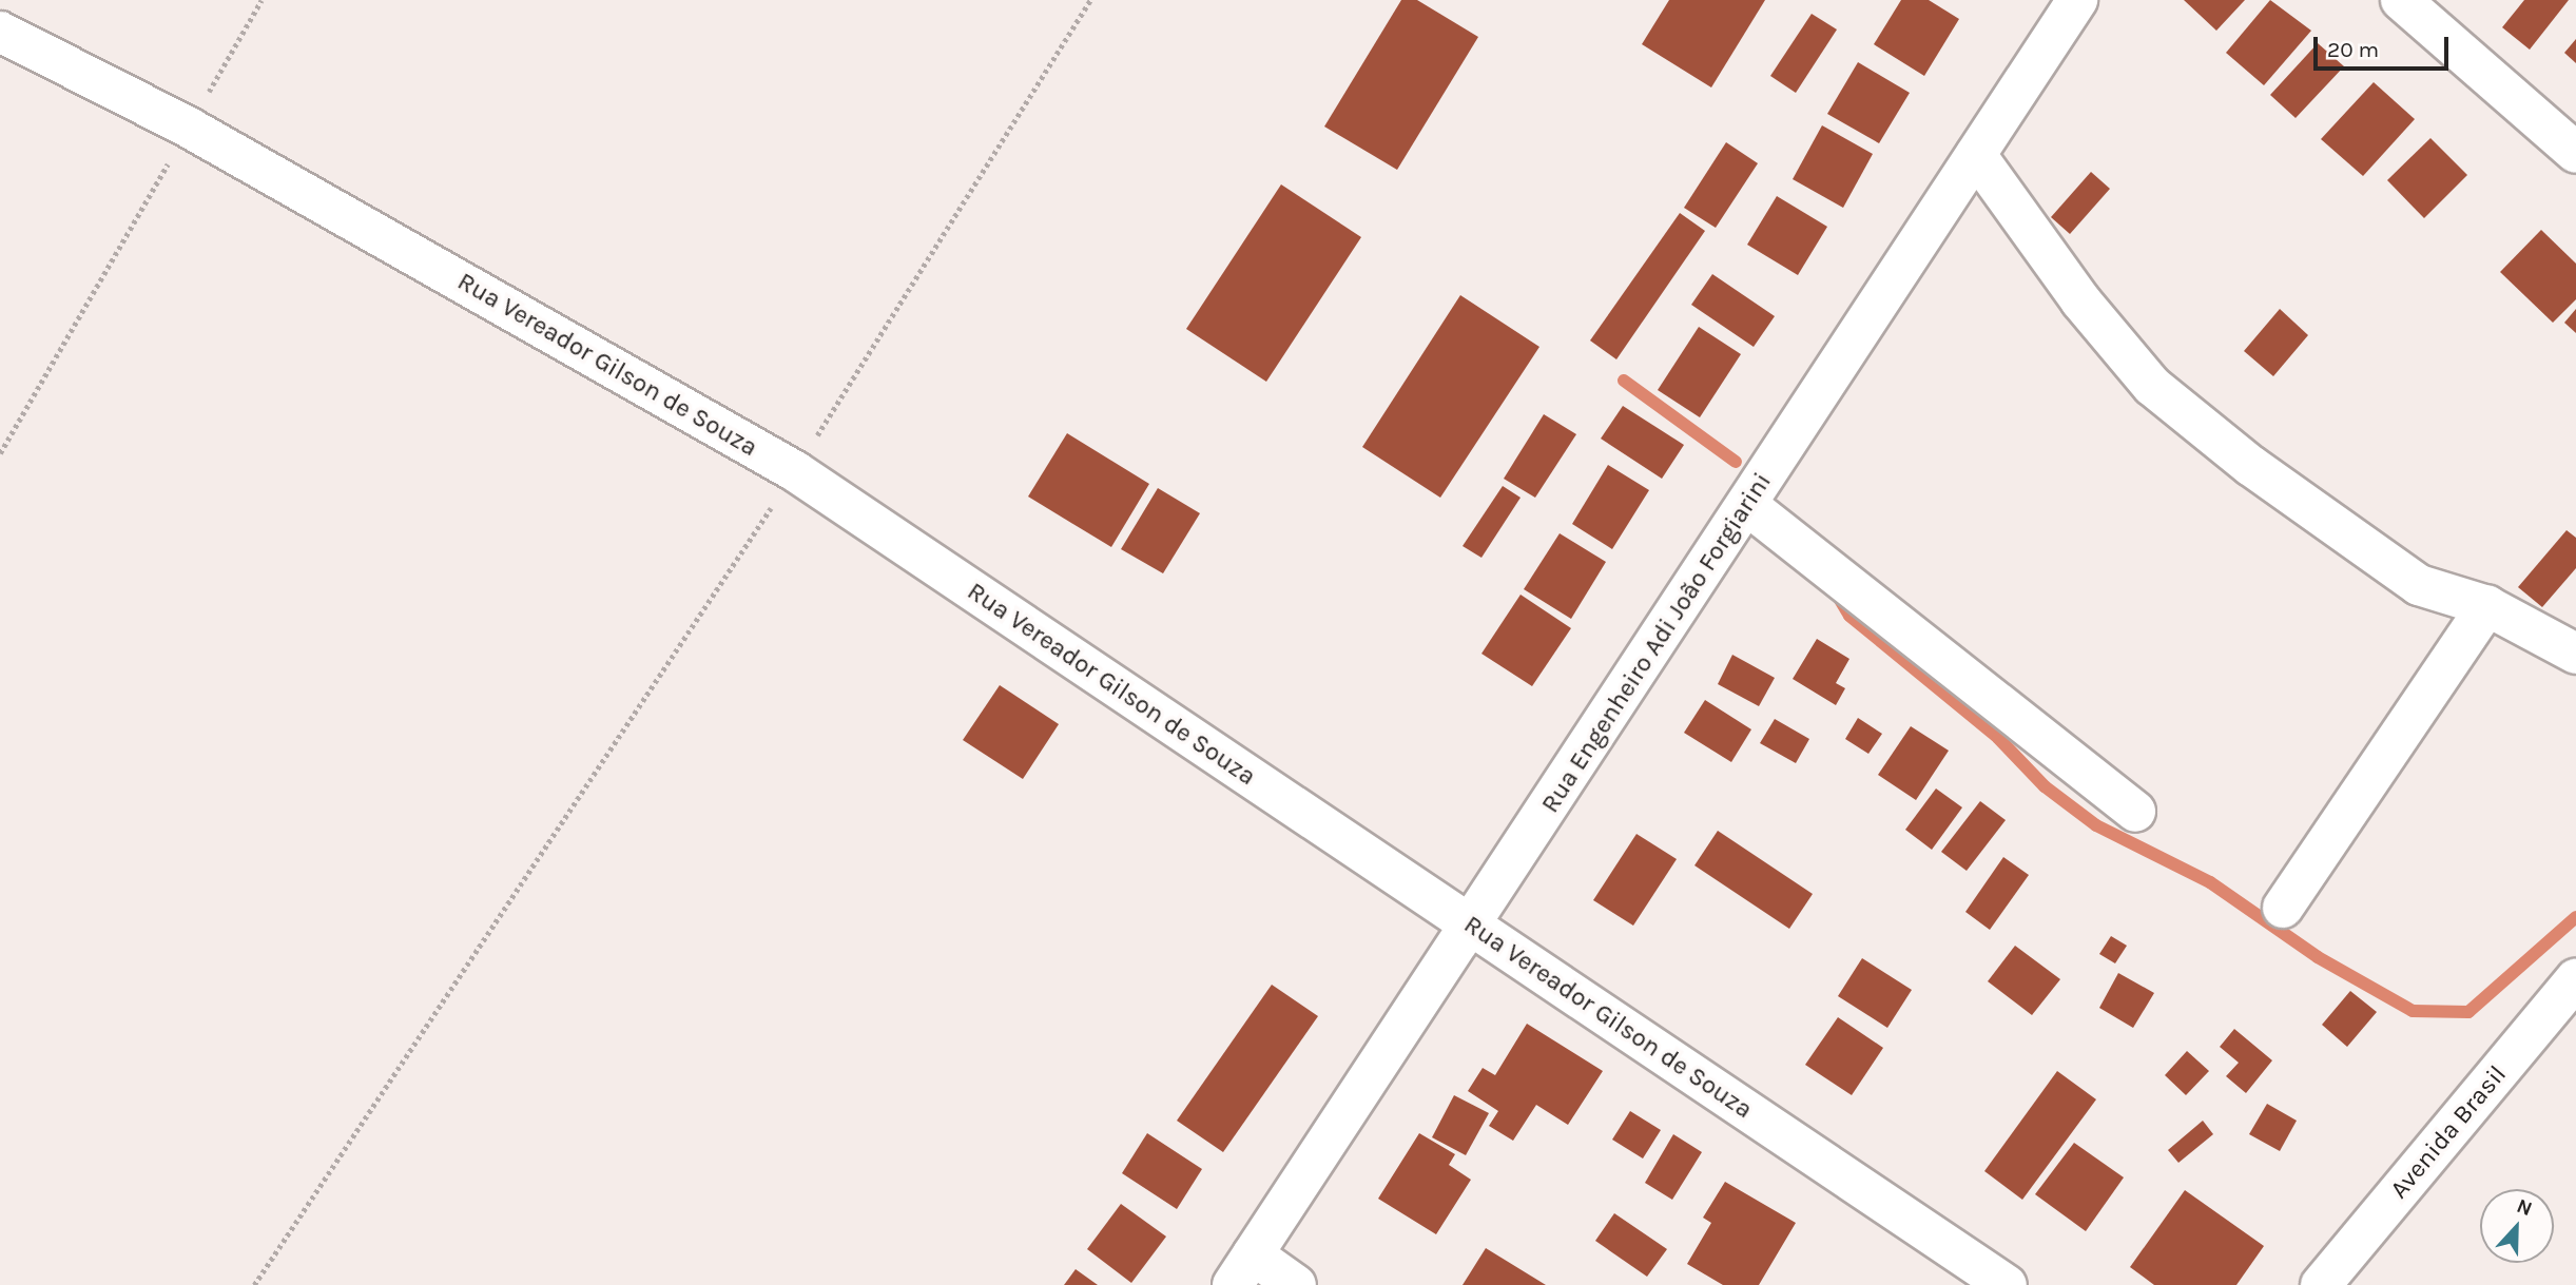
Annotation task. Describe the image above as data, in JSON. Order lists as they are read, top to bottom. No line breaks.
{"streets":{"street":["Rua Vereador Gilson de Souza","Rua Engenheiro Adi João Forgiarini","Avenida Brasil"]},"crossings":[["Rua Vereador Gilson de Souza","Rua Engenheiro Adi João Forgiarini"]],"scale_bar":"20 m","north":"top"}
